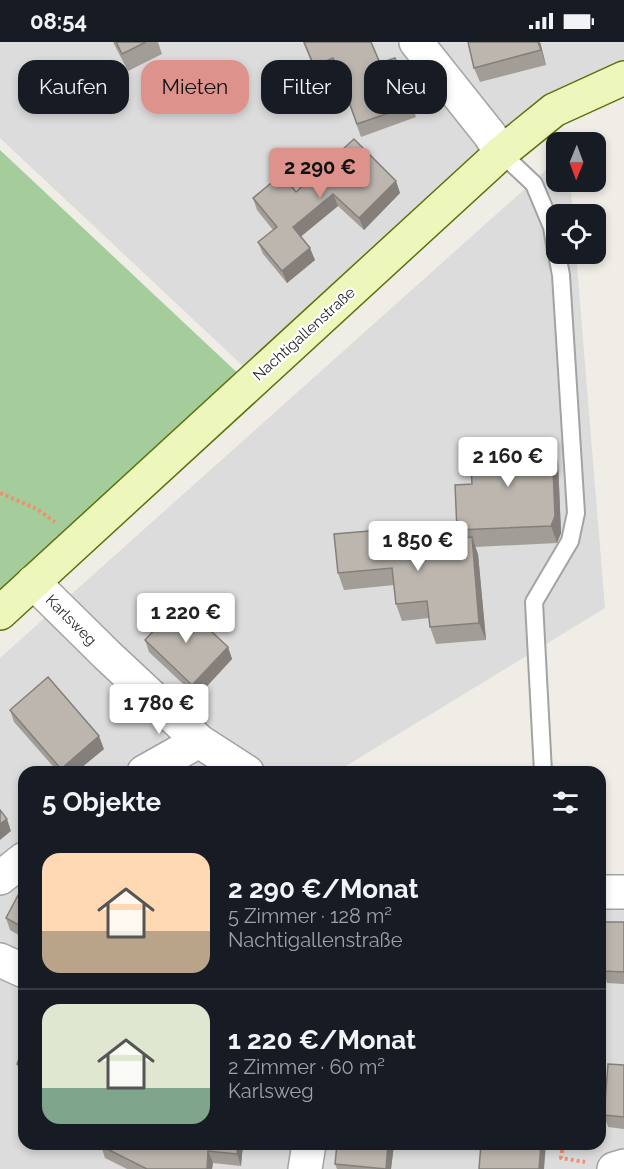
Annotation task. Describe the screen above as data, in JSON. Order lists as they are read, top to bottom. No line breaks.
{"streets":{"street":["Nachtigallenstraße","Karlsweg"]},"crossings":[["Nachtigallenstraße","Karlsweg"]],"north":"bottom","page":{"status":"08:54","chip":["Kaufen","Mieten","Filter","Neu"],"price":["2 290 €","2 160 €","1 850 €","1 220 €","1 780 €"],"heading":"5 Objekte","list":[{"name":"2 290 €/Monat","note":"5 Zimmer · 128 m² · Nachtigallenstraße"},{"name":"1 220 €/Monat","note":"2 Zimmer · 60 m² · Karlsweg"}]}}
